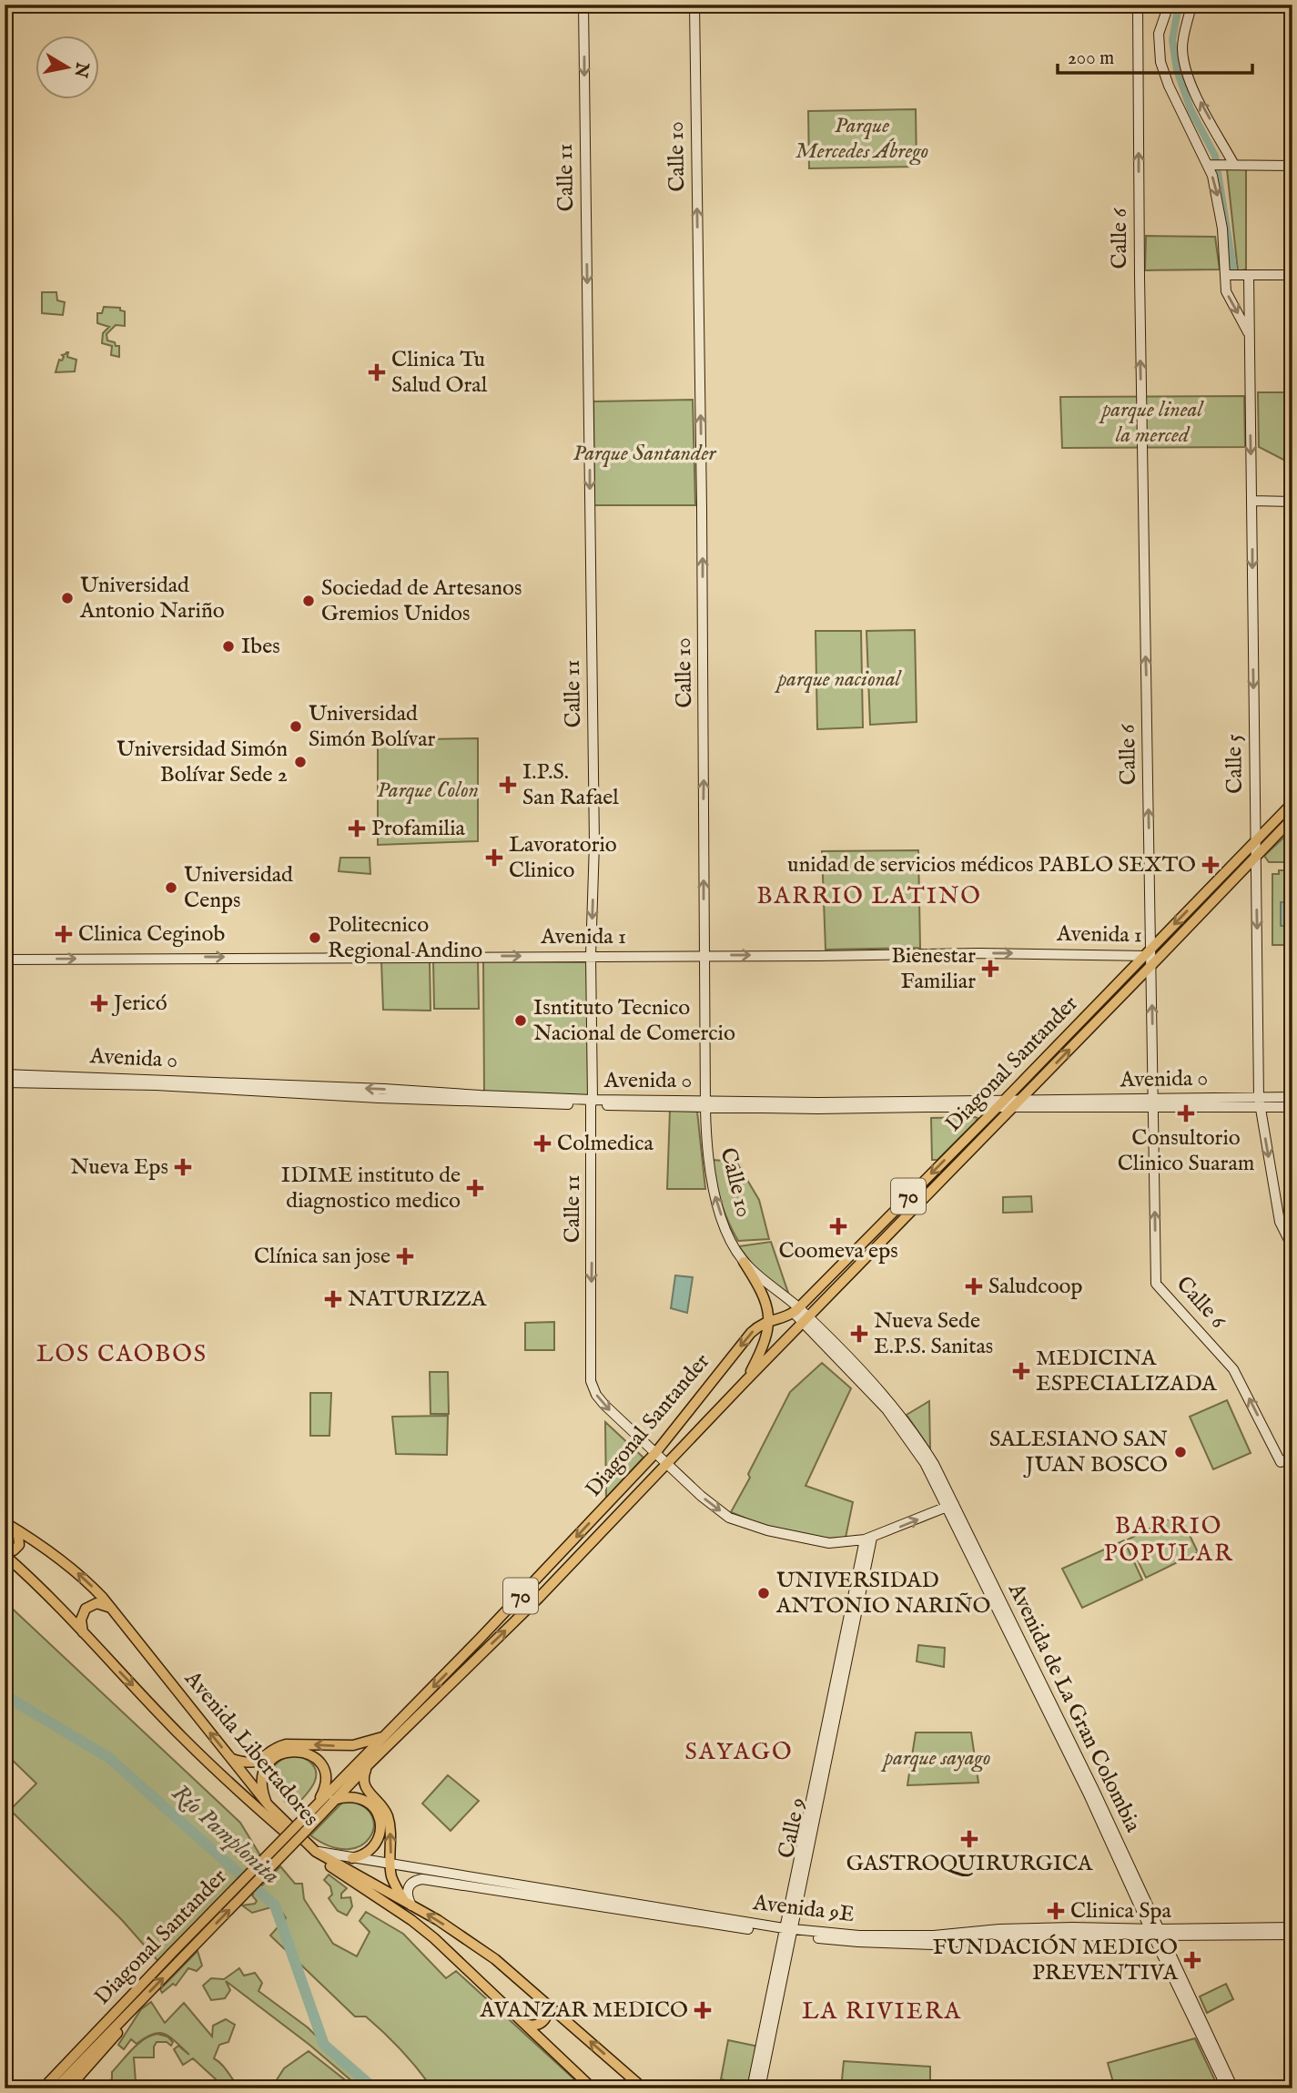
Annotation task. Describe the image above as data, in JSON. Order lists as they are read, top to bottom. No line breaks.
{"streets":{"main road":["Diagonal Santander","70","Avenida Libertadores"],"street":["Calle 10","Calle 11","Calle 6","Calle 5","Avenida 1","Avenida 0","Avenida de La Gran Colombia","Calle 9","Avenida 9E"]},"crossings":[["Calle 10","Avenida 1"],["Calle 10","Avenida 0"],["Calle 10","Diagonal Santander"],["Calle 10","Avenida de La Gran Colombia"],["Calle 11","Avenida 1"],["Calle 11","Avenida 0"],["Calle 11","Diagonal Santander"],["Calle 6","Avenida 1"],["Calle 6","Avenida 0"],["Calle 6","Diagonal Santander"],["Calle 5","Avenida 0"],["Calle 5","Diagonal Santander"],["Avenida 1","Diagonal Santander"],["Avenida 0","Diagonal Santander"],["Diagonal Santander","Avenida de La Gran Colombia"],["Avenida de La Gran Colombia","Avenida 9E"],["Avenida Libertadores","Avenida 9E"],["Calle 9","Avenida 9E"]],"one_way":["Calle 10","Calle 11","Calle 6","Calle 5","Avenida 1"],"districts":["BARRIO LATINO","LOS CAOBOS","BARRIO POPULAR","SAYAGO","LA RIVIERA"],"water":["Río Pamplonita"],"parks":["Parque Mercedes Ábrego","parque lineal la merced","Parque Santander","parque nacional","Parque Colon","parque sayago"],"places":{"health":["Clinica Tu Salud Oral","I.P.S. San Rafael","Profamilia","Lavoratorio Clinico","unidad de servicios médicos PABLO SEXTO","Clinica Ceginob","Bienestar Familiar","Jericó","Consultorio Clinico Suaram","Colmedica","Nueva Eps","IDIME instituto de diagnostico medico","Coomeva eps","Clínica san jose","Saludcoop","NATURIZZA","Nueva Sede E.P.S. Sanitas","MEDICINA ESPECIALIZADA","GASTROQUIRURGICA","Clinica Spa","FUNDACIÓN MEDICO PREVENTIVA","AVANZAR MEDICO"],"other":["Universidad Antonio Nariño","Sociedad de Artesanos Gremios Unidos","Ibes","Universidad Simón Bolívar","Universidad Simón Bolívar Sede 2","Universidad Cenps","Politecnico Regional Andino","Isntituto Tecnico Nacional de Comercio","SALESIANO SAN JUAN BOSCO","UNIVERSIDAD ANTONIO NARIÑO"]},"scale_bar":"200 m","north":"right"}
